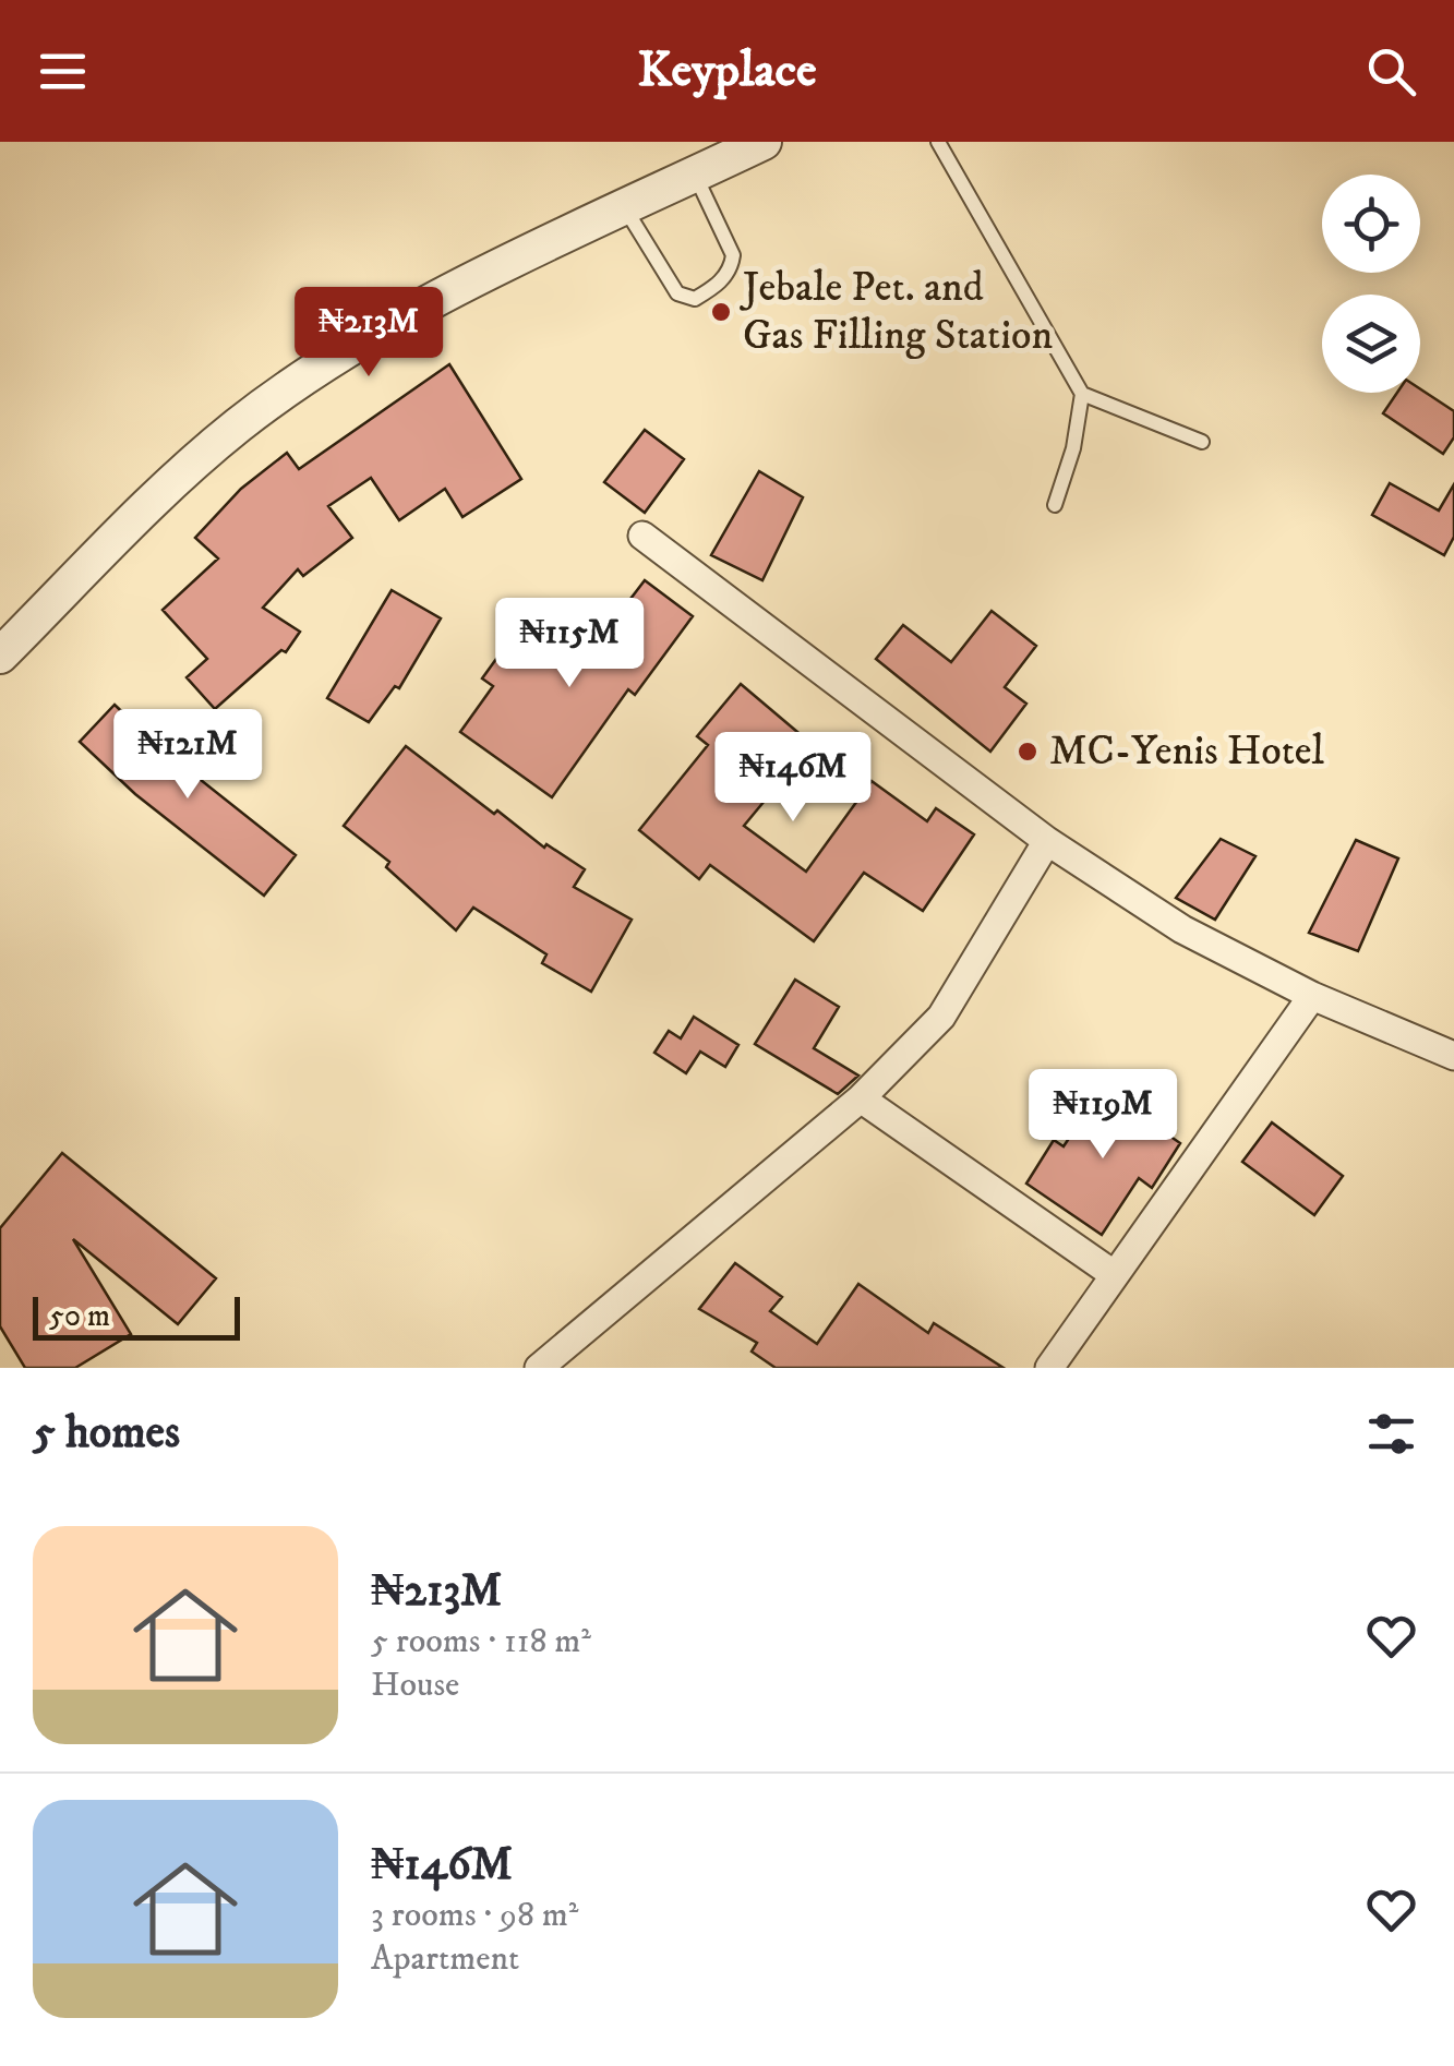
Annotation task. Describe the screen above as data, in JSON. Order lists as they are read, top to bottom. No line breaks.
{"places":["Jebale Pet. and Gas Filling Station","MC-Yenis Hotel"],"scale_bar":"50 m","page":{"header":"Keyplace","price":["₦213M","₦115M","₦121M","₦146M","₦119M"],"scale":"50 m","heading":"5 homes","list":[{"name":"₦213M","note":"5 rooms · 118 m² · House"},{"name":"₦146M","note":"3 rooms · 98 m² · Apartment"}]}}
